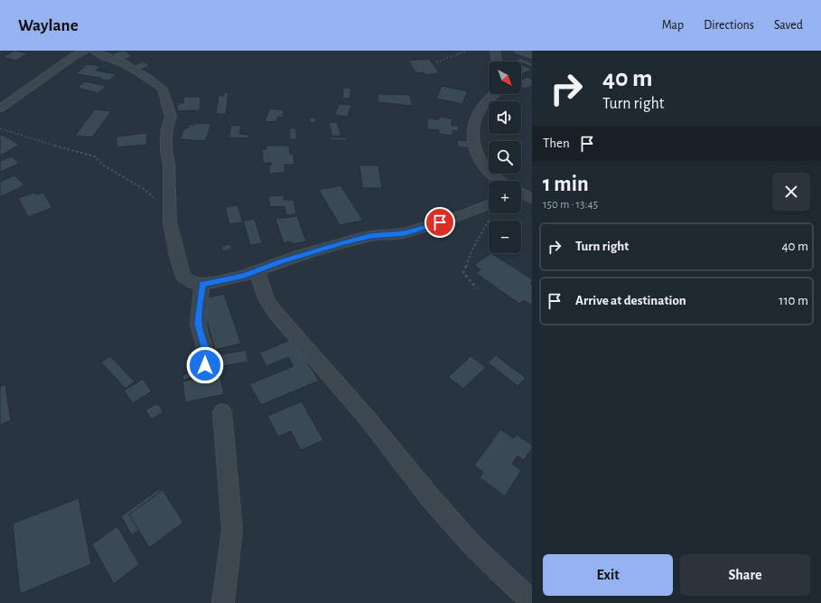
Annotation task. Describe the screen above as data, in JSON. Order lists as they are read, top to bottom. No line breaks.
{"north":"bottom right","page":{"header":"Waylane","nav":["Map","Directions","Saved"],"turn":["40 m","Turn right"],"map_buttons":["+","−"],"then":"Then","heading":["1 min","150 m · 13:45"],"list":[{"name":"Turn right","value":"40 m"},{"name":"Arrive at destination","value":"110 m"}],"buttons":["Exit","Share"]}}
